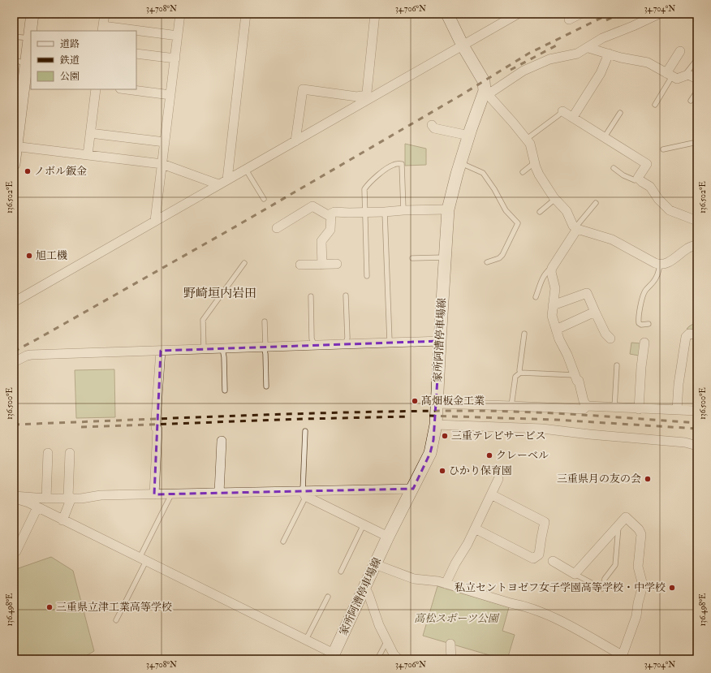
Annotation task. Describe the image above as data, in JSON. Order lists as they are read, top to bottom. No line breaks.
{"streets":{"main road":["家所阿漕停車場線"]},"districts":["野崎垣内岩田"],"parks":["高松スポーツ公園"],"places":["ノボル鈑金","旭工機","髙畑板金工業","三重テレビサービス","クレーベル","ひかり保育園","三重県月の友の会","私立セントヨゼフ女子学園高等学校・中学校","三重県立津工業高等学校"],"legend":["道路","鉄道","公園"],"coordinates":["34.708°N","34.706°N","34.704°N","136.502°E","136.500°E","136.498°E"]}
